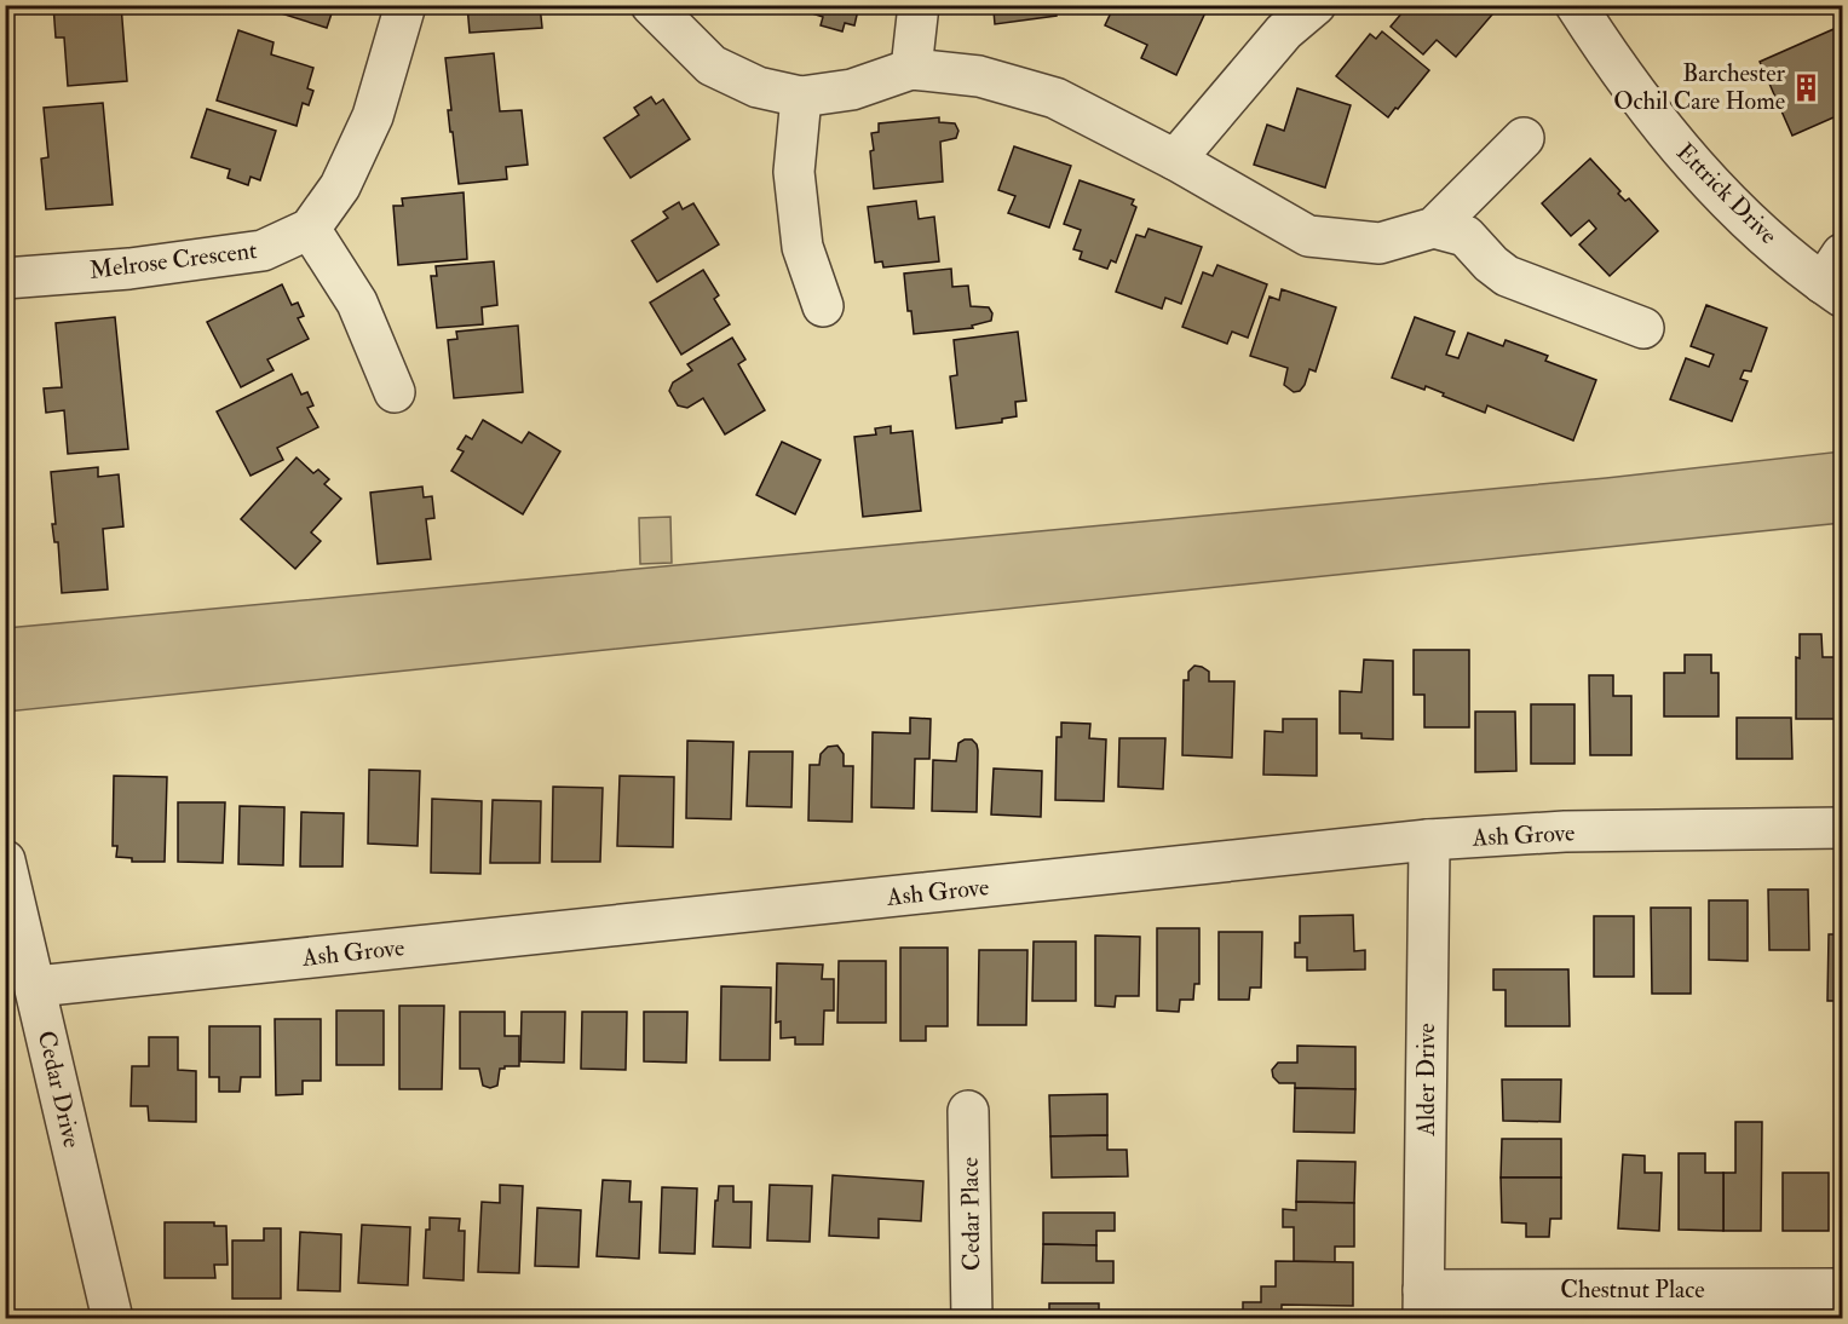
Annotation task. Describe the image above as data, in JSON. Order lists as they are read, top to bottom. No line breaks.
{"streets":{"street":["Ettrick Drive","Melrose Crescent","Ash Grove","Alder Drive","Cedar Drive","Cedar Place","Chestnut Place"]},"crossings":[["Ash Grove","Alder Drive"],["Ash Grove","Cedar Drive"],["Alder Drive","Chestnut Place"]],"places":{"building":["Barchester Ochil Care Home"]}}
